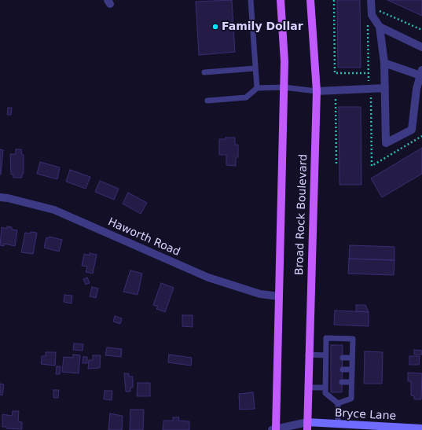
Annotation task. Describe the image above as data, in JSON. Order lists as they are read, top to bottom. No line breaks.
{"streets":{"main road":["Broad Rock Boulevard"],"street":["Haworth Road","Bryce Lane"]},"crossings":[["Broad Rock Boulevard","Haworth Road"],["Broad Rock Boulevard","Bryce Lane"]],"places":["Family Dollar"]}
